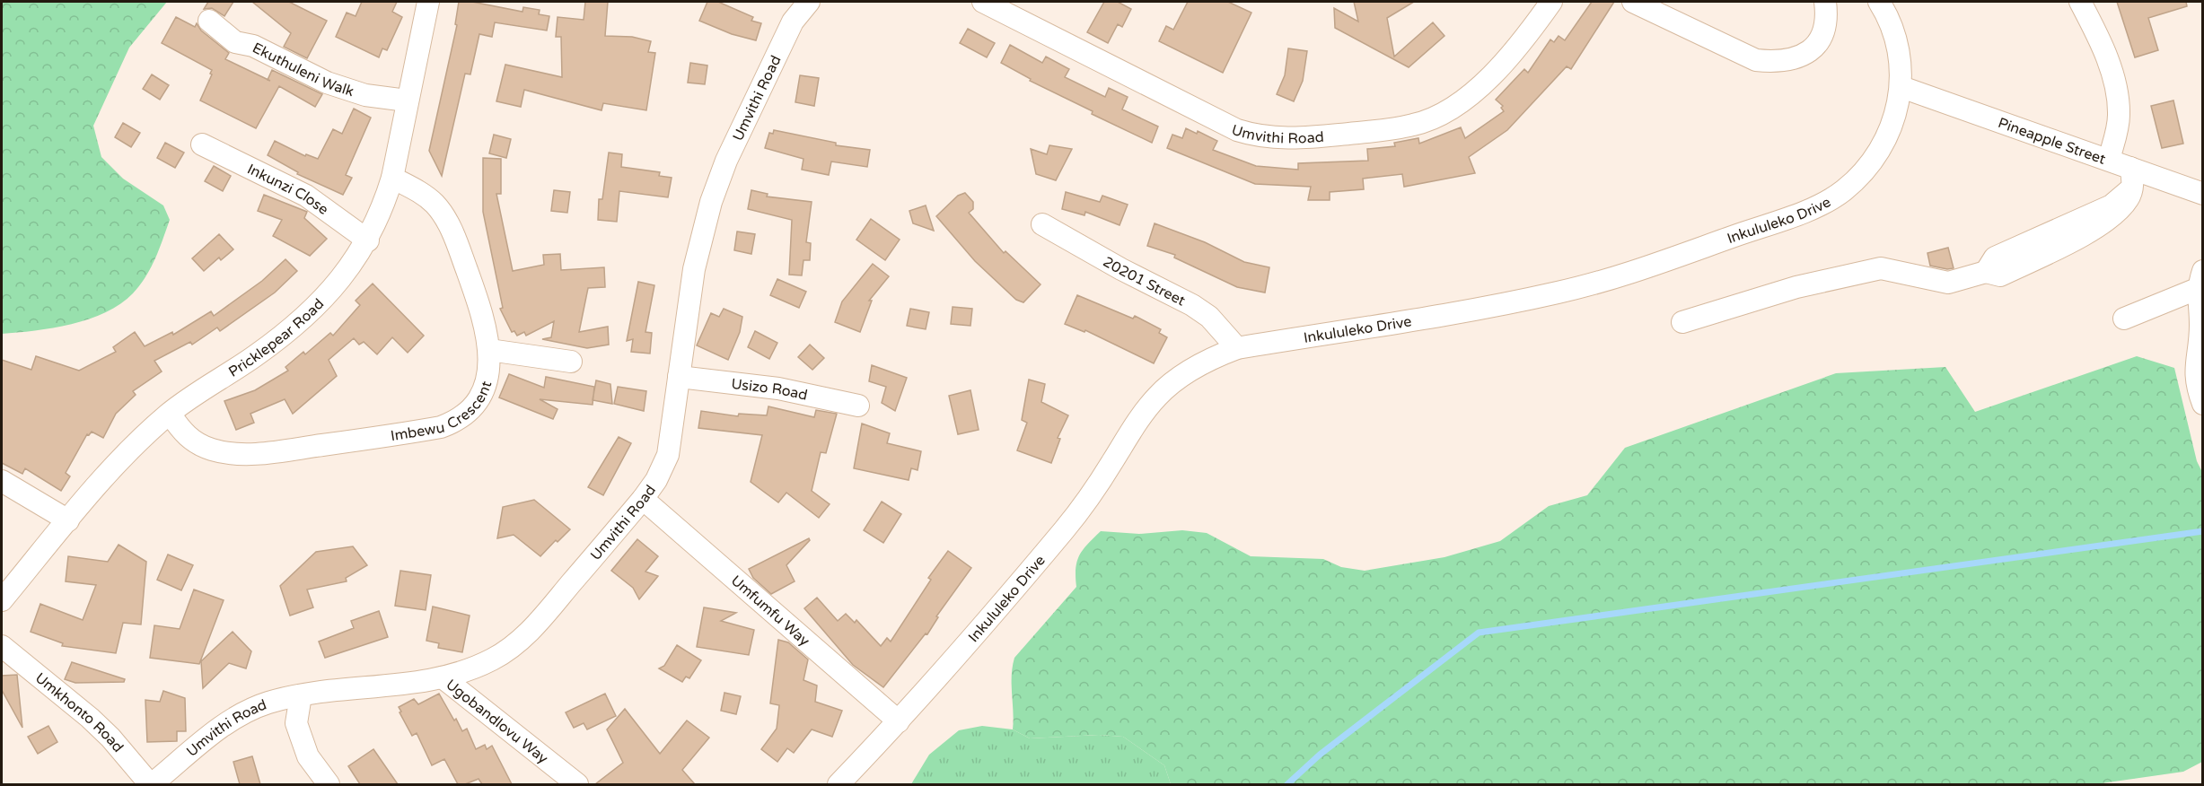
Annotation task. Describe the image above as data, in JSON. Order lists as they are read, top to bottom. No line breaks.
{"streets":{"street":["Ekuthuleni Walk","Umvithi Road","Pineapple Street","Inkunzi Close","Inkululeko Drive","20201 Street","Pricklepear Road","Usizo Road","Imbewu Crescent","Umfumfu Way","Umkhonto Road","Ugobandlovu Way"]},"crossings":[["Ekuthuleni Walk","Pricklepear Road"],["Umvithi Road","Usizo Road"],["Umvithi Road","Umfumfu Way"],["Umvithi Road","Umkhonto Road"],["Umvithi Road","Ugobandlovu Way"],["Pineapple Street","Inkululeko Drive"],["Inkunzi Close","Pricklepear Road"],["Inkululeko Drive","20201 Street"],["Inkululeko Drive","Umfumfu Way"],["Pricklepear Road","Imbewu Crescent"]]}
